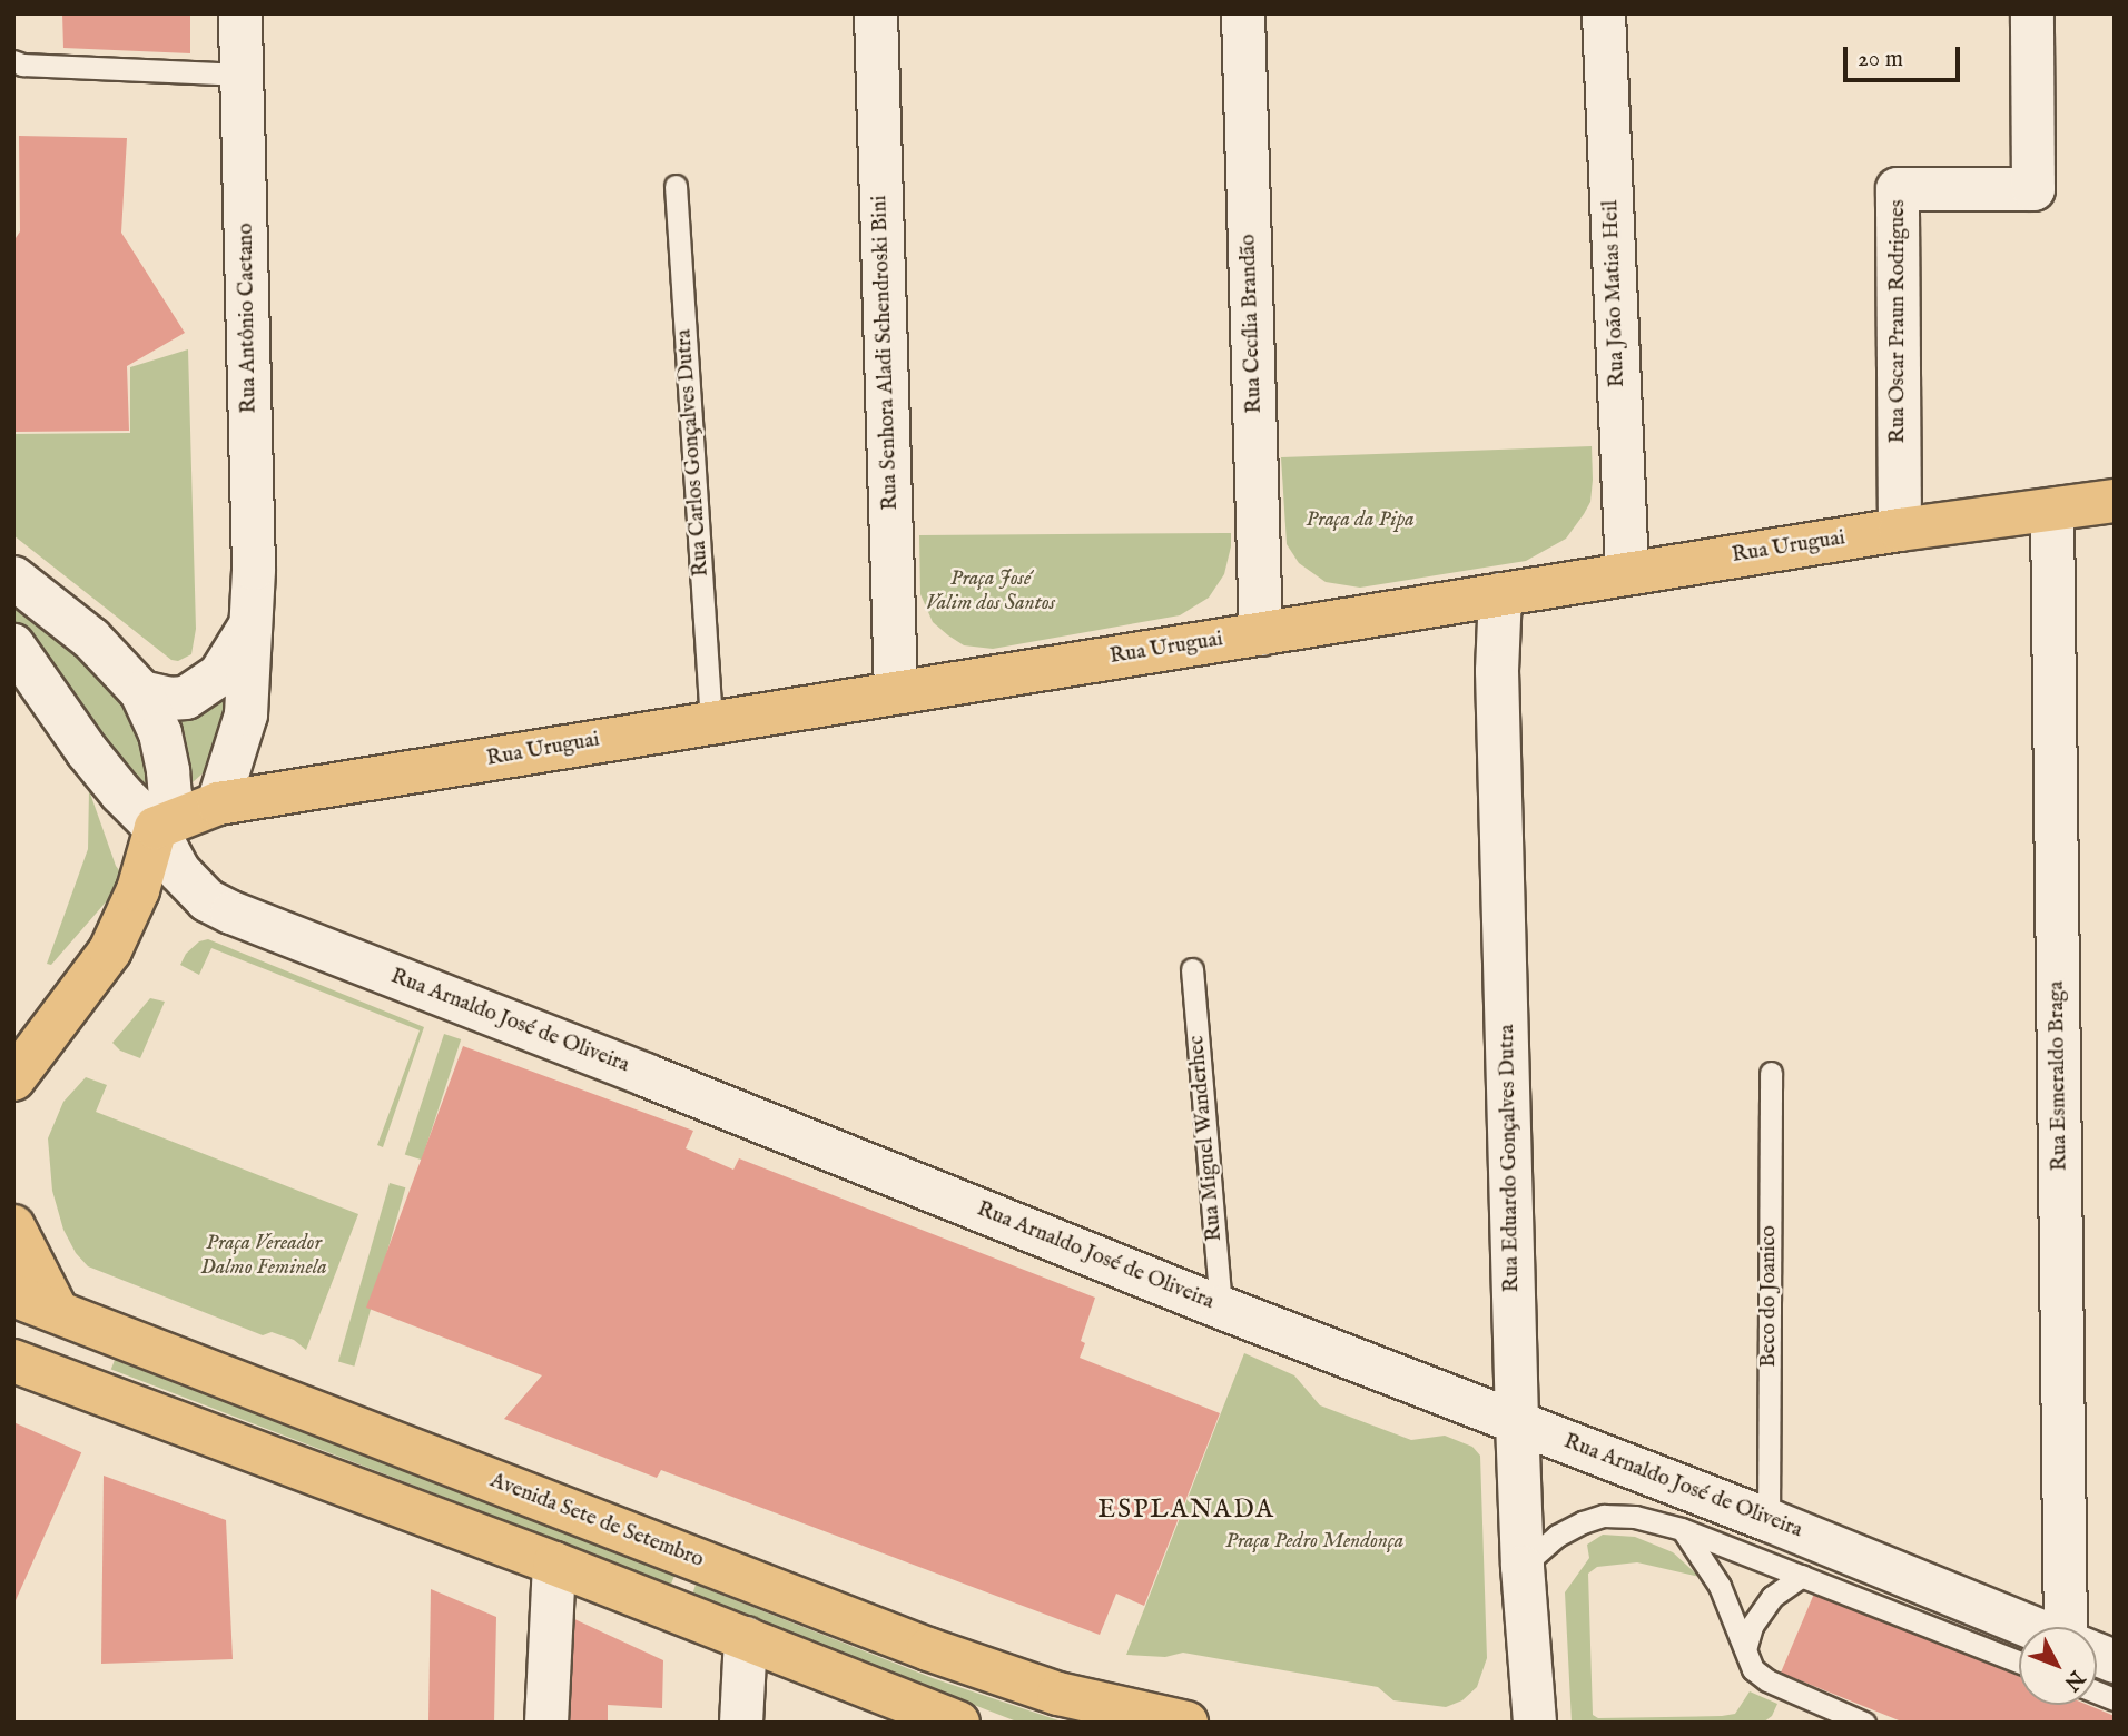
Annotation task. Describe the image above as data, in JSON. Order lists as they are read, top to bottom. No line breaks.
{"streets":{"main road":["Rua Uruguai","Avenida Sete de Setembro"],"street":["Rua João Matias Heil","Rua Antônio Caetano","Rua Oscar Praun Rodrigues","Rua Cecília Brandão","Rua Senhora Aladi Schendroski Bini","Rua Arnaldo José de Oliveira","Rua Esmeraldo Braga","Rua Eduardo Gonçalves Dutra"],"lane":["Rua Carlos Gonçalves Dutra","Rua Miguel Wanderhec","Beco do Joanico"]},"crossings":[["Rua João Matias Heil","Rua Uruguai"],["Rua Antônio Caetano","Rua Uruguai"],["Rua Oscar Praun Rodrigues","Rua Uruguai"],["Rua Cecília Brandão","Rua Uruguai"],["Rua Senhora Aladi Schendroski Bini","Rua Uruguai"],["Rua Carlos Gonçalves Dutra","Rua Uruguai"],["Rua Uruguai","Rua Esmeraldo Braga"],["Rua Uruguai","Rua Eduardo Gonçalves Dutra"],["Rua Arnaldo José de Oliveira","Rua Miguel Wanderhec"],["Rua Arnaldo José de Oliveira","Rua Eduardo Gonçalves Dutra"],["Rua Arnaldo José de Oliveira","Beco do Joanico"]],"districts":["ESPLANADA"],"parks":["Praça da Pipa","Praça José Valim dos Santos","Praça Vereador Dalmo Feminela","Praça Pedro Mendonça"],"scale_bar":"20 m","north":"bottom right"}
